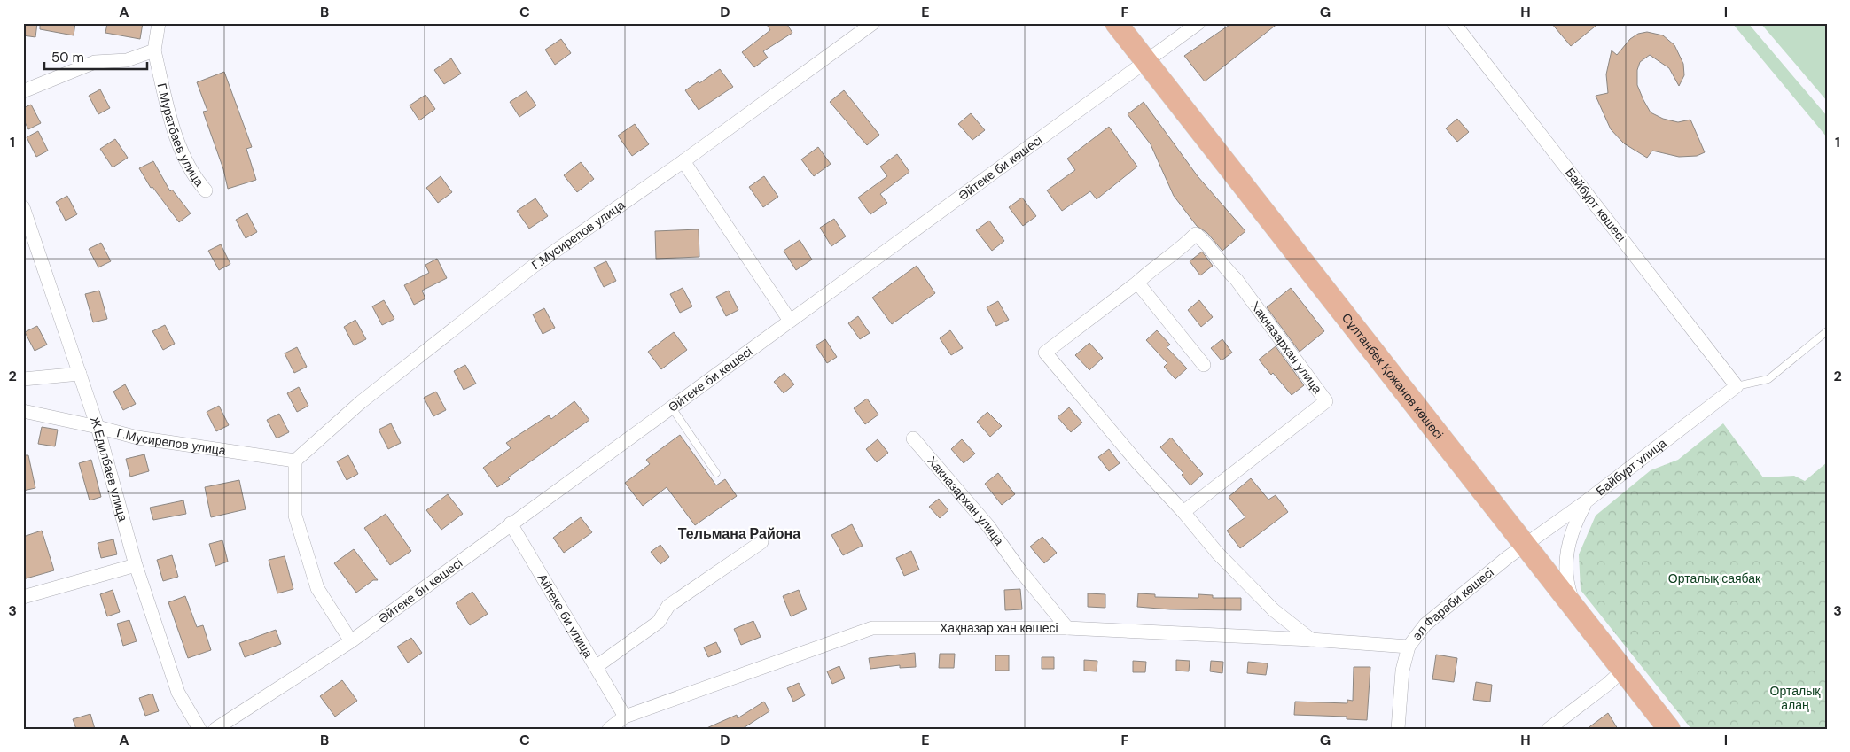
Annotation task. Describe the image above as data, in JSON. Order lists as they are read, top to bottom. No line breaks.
{"streets":{"main road":["Сұлтанбек Қожанов көшесі"],"street":["Г.Муратбаев улица","Әйтеке би көшесі","Байбұрт көшесі","Г.Мусирепов улица","Хакназархан улица","Байбурт улица","Ж.Едилбаев улица","әл Фараби көшесі","Айтеке би улица","Хақназар хан көшесі"]},"crossings":[["Әйтеке би көшесі","Сұлтанбек Қожанов көшесі"],["Әйтеке би көшесі","Айтеке би улица"],["Байбұрт көшесі","Байбурт улица"],["Г.Мусирепов улица","Ж.Едилбаев улица"],["Хакназархан улица","Хақназар хан көшесі"],["Сұлтанбек Қожанов көшесі","Байбурт улица"],["Сұлтанбек Қожанов көшесі","әл Фараби көшесі"],["Байбурт улица","әл Фараби көшесі"],["әл Фараби көшесі","Хақназар хан көшесі"]],"districts":["Тельмана Района"],"parks":["Орталық саябақ","Орталық алаң"],"scale_bar":"50 m","grid":{"columns":["A","B","C","D","E","F","G","H","I"],"rows":["1","2","3"]}}
